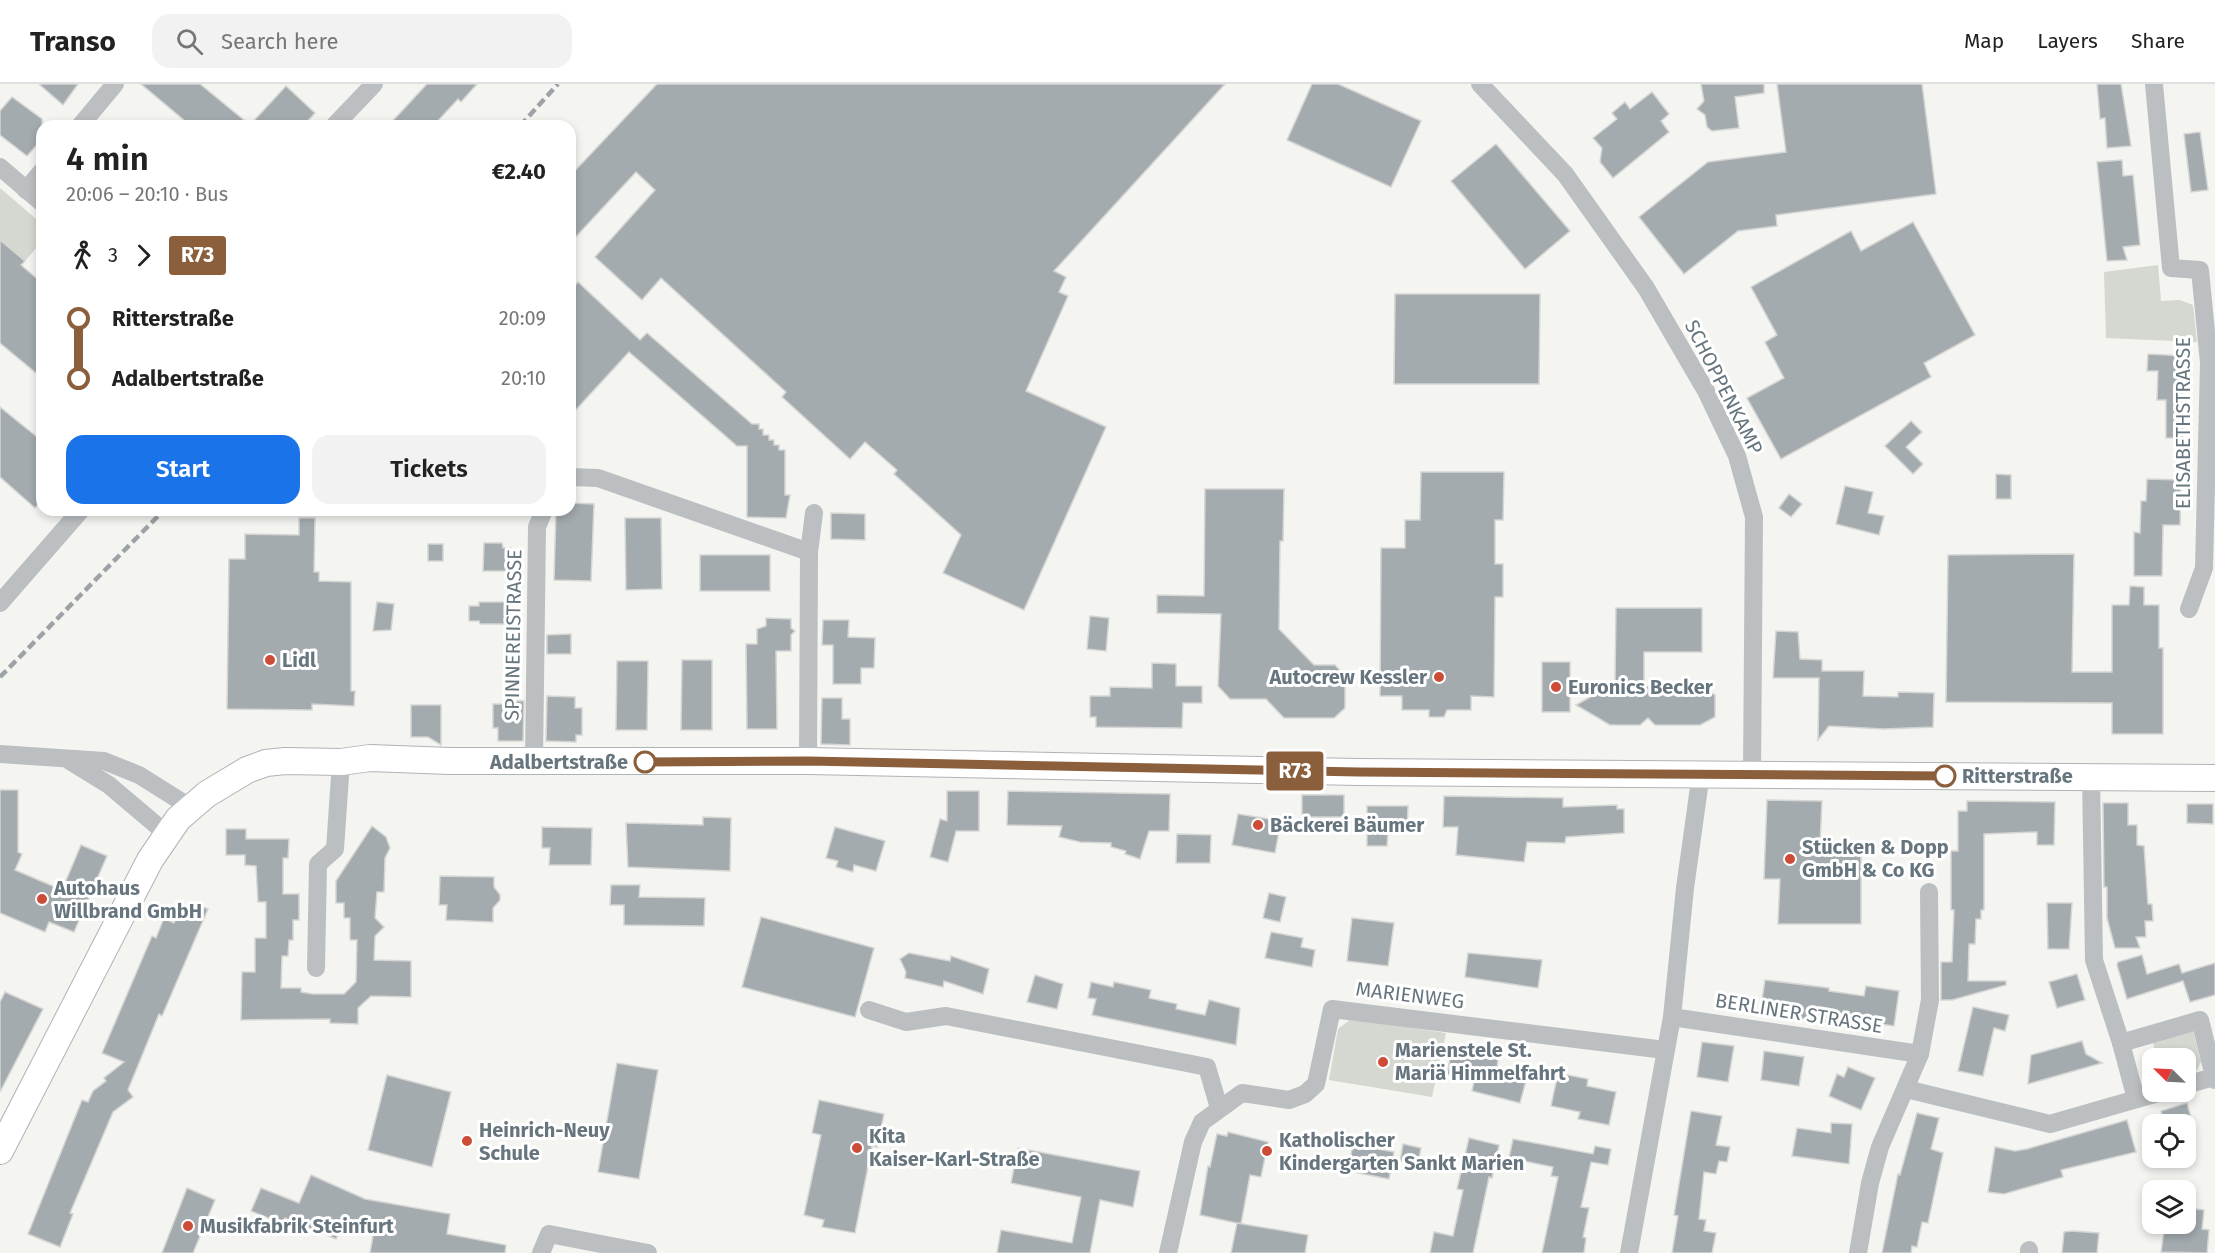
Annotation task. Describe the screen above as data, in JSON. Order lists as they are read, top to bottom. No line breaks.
{"streets":{"street":["SCHOPPENKAMP","ELISABETHSTRASSE","SPINNEREISTRASSE","MARIENWEG","BERLINER STRASSE"]},"places":["Lidl","Autocrew Kessler","Euronics Becker","Adalbertstraße","Ritterstraße","Bäckerei Bäumer","Stücken & Dopp GmbH & Co KG","Autohaus Willbrand GmbH","Marienstele St. Mariä Himmelfahrt","Heinrich-Neuy Schule","Kita Kaiser-Karl-Straße","Katholischer Kindergarten Sankt Marien","Musikfabrik Steinfurt"],"lines":["bus line R73"],"north":"top left","page":{"header":"Transo","search":"Search here","nav":["Map","Layers","Share"],"on_map":"R73","heading":["4 min","20:06 – 20:10 · Bus","€2.40"],"legs":["3","R73"],"list":[{"name":"Ritterstraße","value":"20:09"},{"name":"Adalbertstraße","value":"20:10"}],"buttons":["Start","Tickets"]}}
